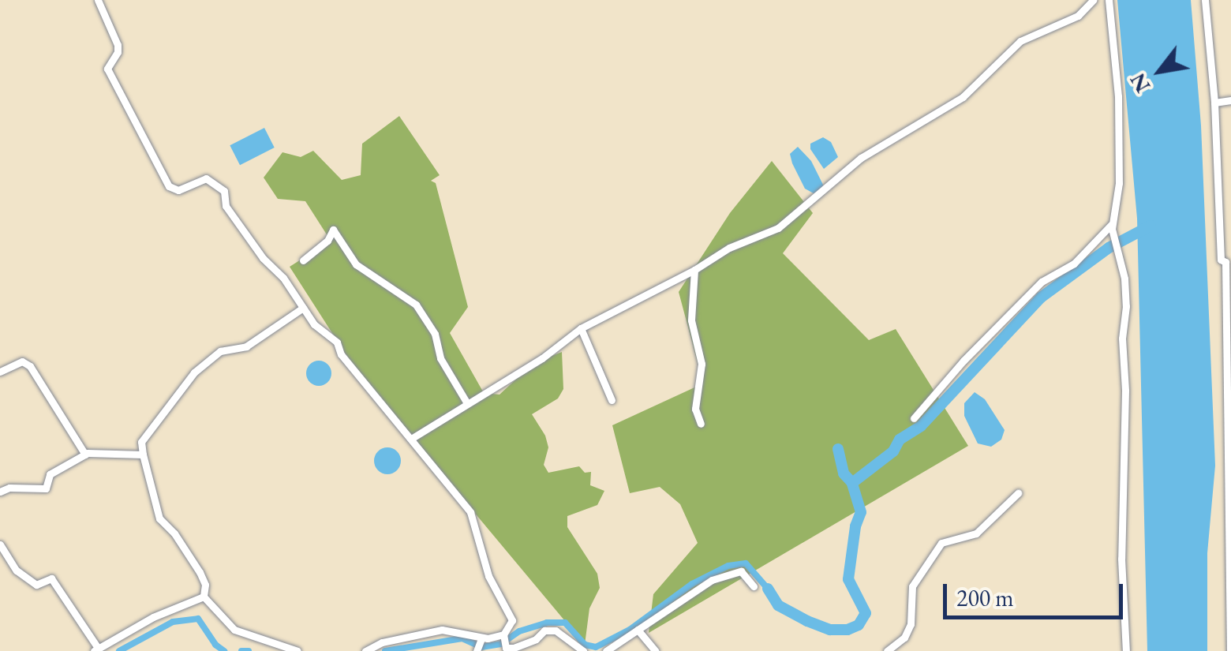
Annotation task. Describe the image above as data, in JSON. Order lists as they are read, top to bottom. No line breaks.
{"scale_bar":"200 m","north":"bottom left"}
